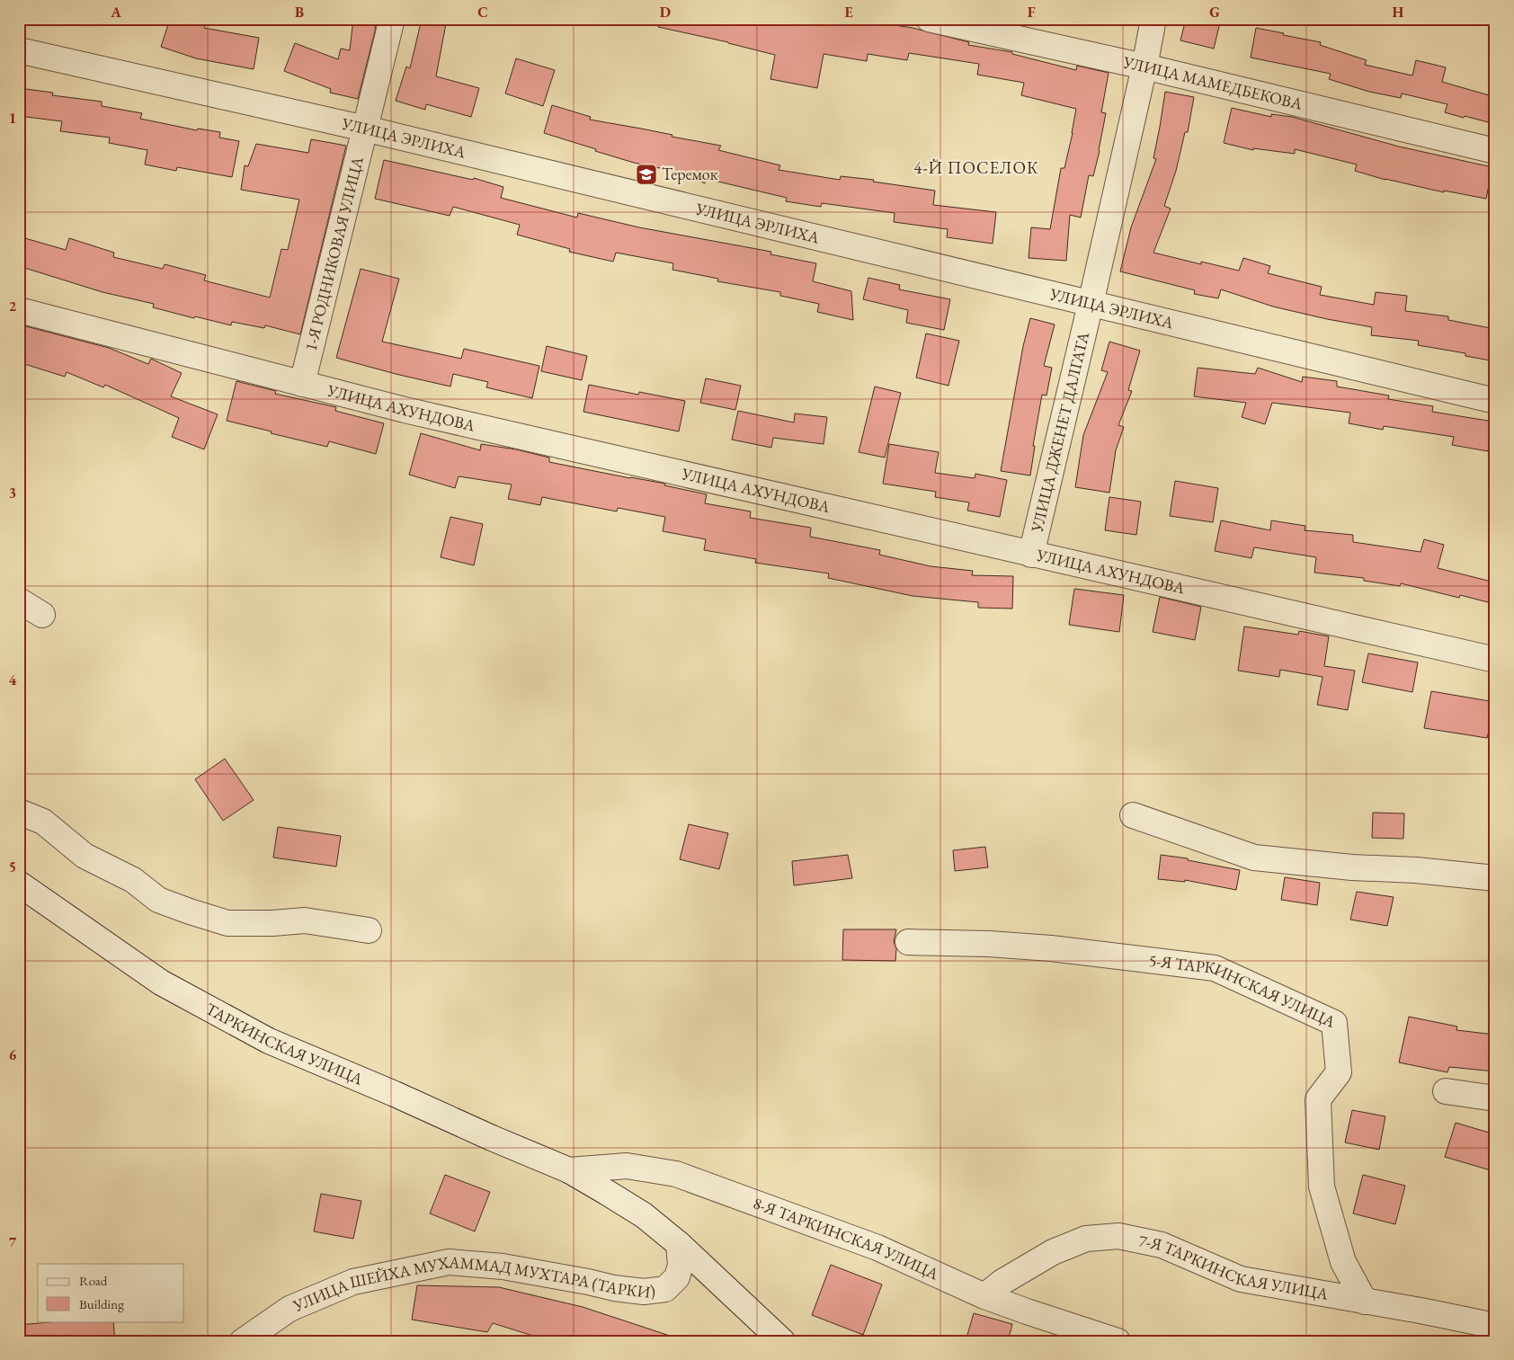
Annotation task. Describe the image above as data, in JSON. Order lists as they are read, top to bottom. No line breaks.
{"streets":{"street":["УЛИЦА МАМЕДБЕКОВА","УЛИЦА ЭРЛИХА","1-Я РОДНИКОВАЯ УЛИЦА","УЛИЦА АХУНДОВА","УЛИЦА ДЖЕНЕТ ДАЛГАТА","5-Я ТАРКИНСКАЯ УЛИЦА","ТАРКИНСКАЯ УЛИЦА","8-Я ТАРКИНСКАЯ УЛИЦА","7-Я ТАРКИНСКАЯ УЛИЦА","УЛИЦА ШЕЙХА МУХАММАД МУХТАРА (ТАРКИ)"]},"crossings":[["УЛИЦА МАМЕДБЕКОВА","УЛИЦА ДЖЕНЕТ ДАЛГАТА"],["УЛИЦА ЭРЛИХА","1-Я РОДНИКОВАЯ УЛИЦА"],["УЛИЦА ЭРЛИХА","УЛИЦА ДЖЕНЕТ ДАЛГАТА"],["1-Я РОДНИКОВАЯ УЛИЦА","УЛИЦА АХУНДОВА"],["УЛИЦА АХУНДОВА","УЛИЦА ДЖЕНЕТ ДАЛГАТА"],["5-Я ТАРКИНСКАЯ УЛИЦА","7-Я ТАРКИНСКАЯ УЛИЦА"],["ТАРКИНСКАЯ УЛИЦА","8-Я ТАРКИНСКАЯ УЛИЦА"],["8-Я ТАРКИНСКАЯ УЛИЦА","7-Я ТАРКИНСКАЯ УЛИЦА"]],"districts":["4-Й ПОСЕЛОК"],"places":{"school or university":["Теремок"]},"legend":["Road","Building"],"grid":{"columns":["A","B","C","D","E","F","G","H"],"rows":["1","2","3","4","5","6","7"]}}
